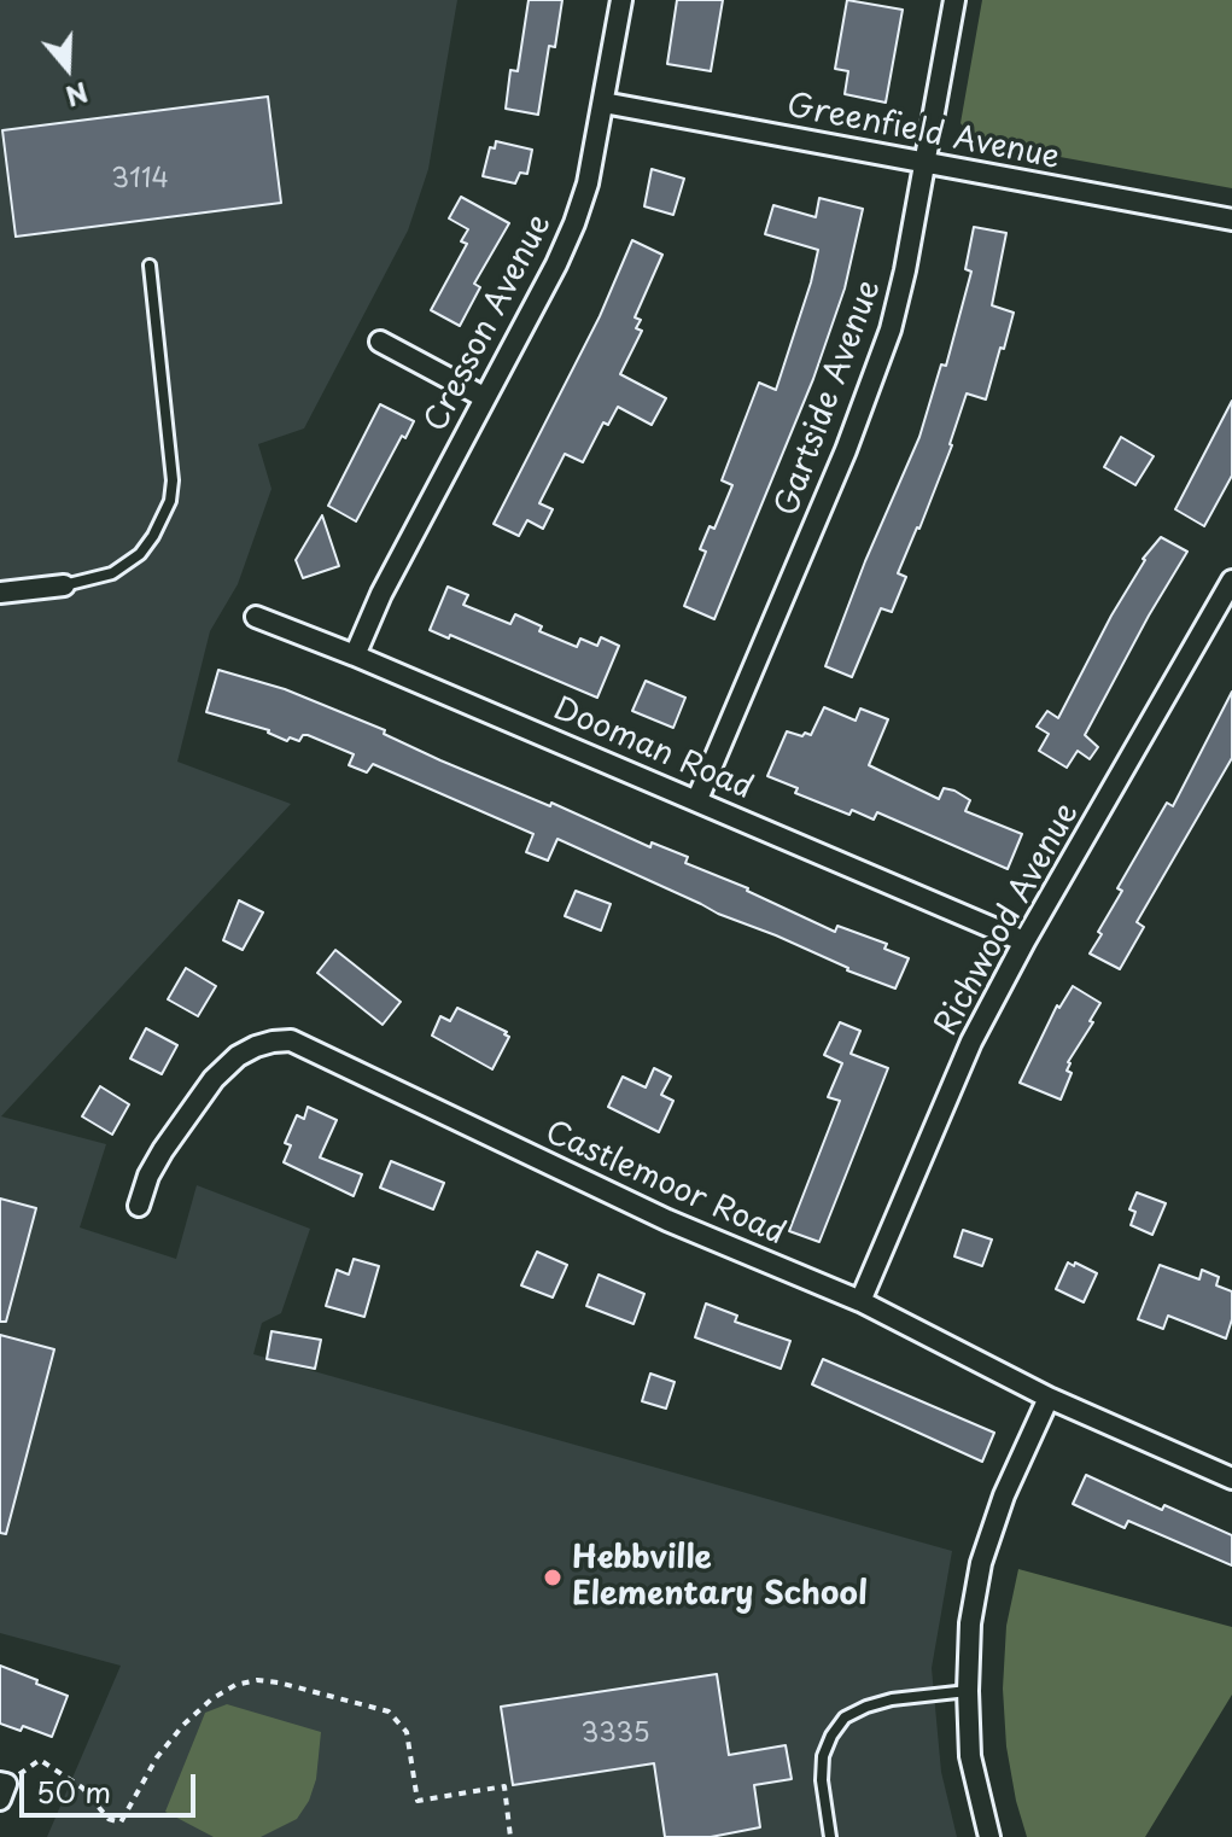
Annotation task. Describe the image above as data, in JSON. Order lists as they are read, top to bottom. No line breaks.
{"streets":{"street":["Greenfield Avenue","Cresson Avenue","Gartside Avenue","Dooman Road","Richwood Avenue","Castlemoor Road"]},"crossings":[["Greenfield Avenue","Cresson Avenue"],["Greenfield Avenue","Gartside Avenue"],["Cresson Avenue","Dooman Road"],["Gartside Avenue","Dooman Road"],["Dooman Road","Richwood Avenue"],["Richwood Avenue","Castlemoor Road"]],"places":["Hebbville Elementary School"],"house_numbers":["3114","3335"],"scale_bar":"50 m","north":"bottom"}
